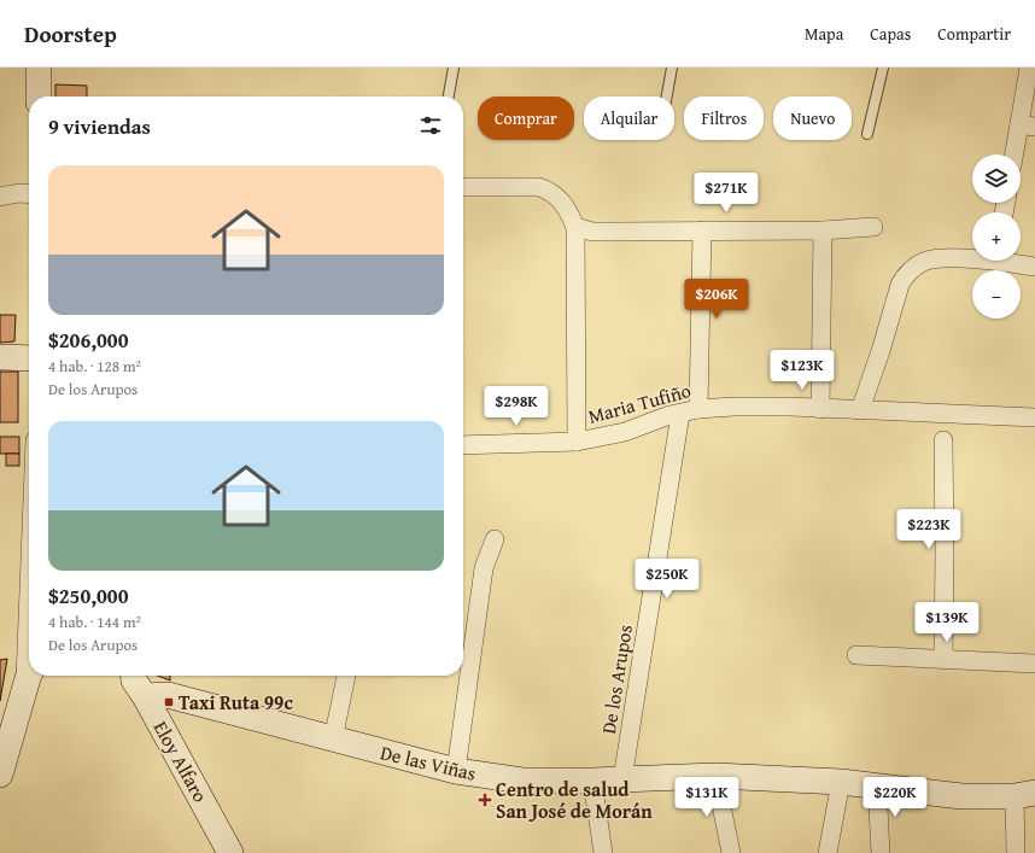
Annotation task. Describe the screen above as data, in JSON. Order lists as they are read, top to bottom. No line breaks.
{"streets":{"street":["Maria Tufiño","De los Arupos","Eloy Alfaro","De las Viñas"]},"crossings":[["Maria Tufiño","De los Arupos"],["De los Arupos","De las Viñas"],["Eloy Alfaro","De las Viñas"]],"places":{"transit":["Taxi Ruta 99c"],"health":["Centro de salud San José de Morán"]},"page":{"header":"Doorstep","nav":["Mapa","Capas","Compartir"],"chip":["Comprar","Alquilar","Filtros","Nuevo"],"heading":"9 viviendas","map_buttons":["+","−"],"list":[{"name":"$206,000","note":"4 hab. · 128 m² · De los Arupos"},{"name":"$250,000","note":"4 hab. · 144 m² · De los Arupos"}],"price":["$271K","$206K","$123K","$298K","$223K","$250K","$139K","$131K","$220K"]}}
